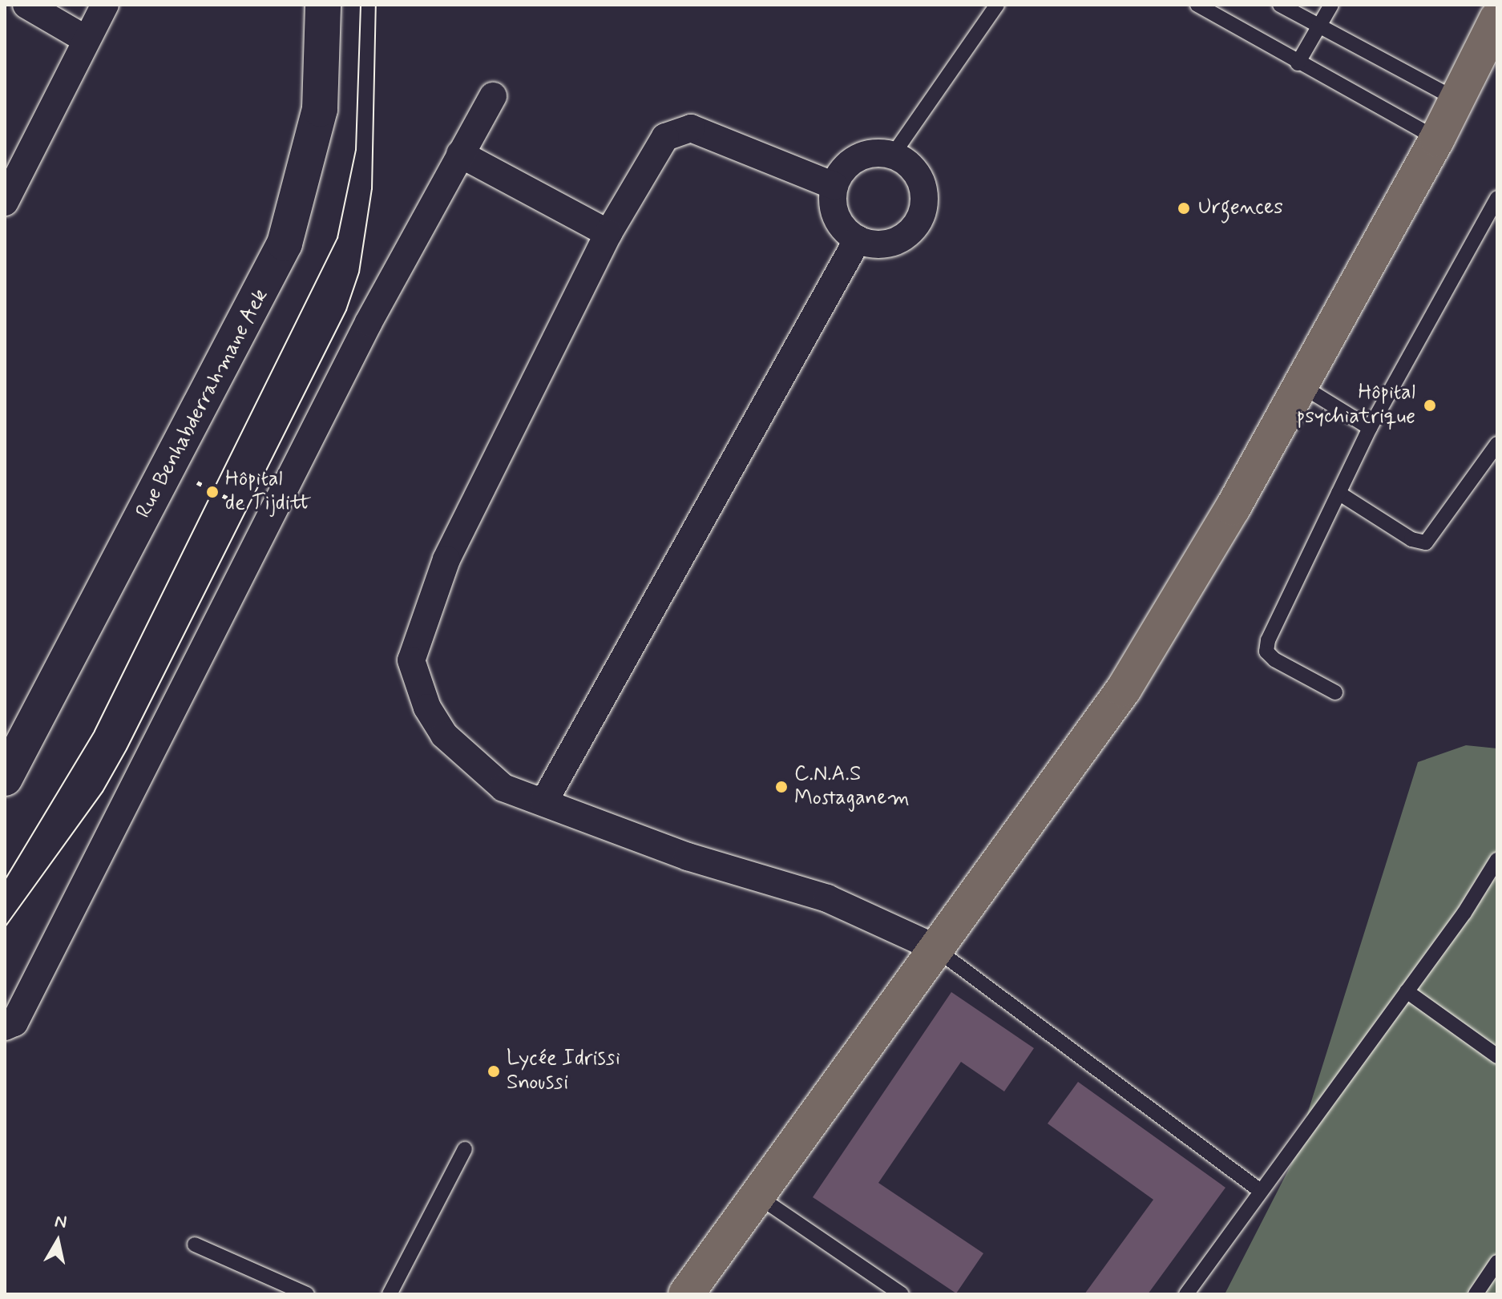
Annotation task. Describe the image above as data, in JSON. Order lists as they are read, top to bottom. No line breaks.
{"streets":{"main road":["Rue Benhabderrahmane Aek"]},"places":["Urgences","Hôpital psychiatrique","Hôpital de Tijditt","C.N.A.S Mostaganem","Lycée Idrissi Snoussi"],"north":"top"}
